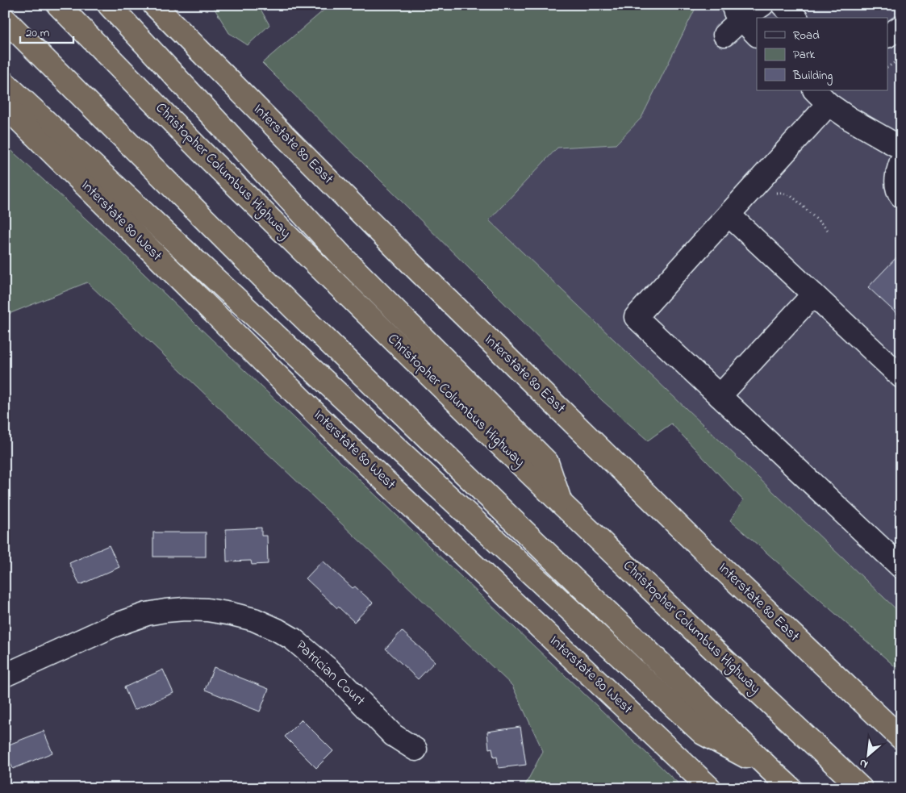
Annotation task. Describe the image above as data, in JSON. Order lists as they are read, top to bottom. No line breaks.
{"streets":{"highway":["Interstate 80 East","Christopher Columbus Highway","Interstate 80 West"],"street":["Patrician Court"]},"legend":["Road","Park","Building"],"scale_bar":"20 m","north":"bottom left"}
